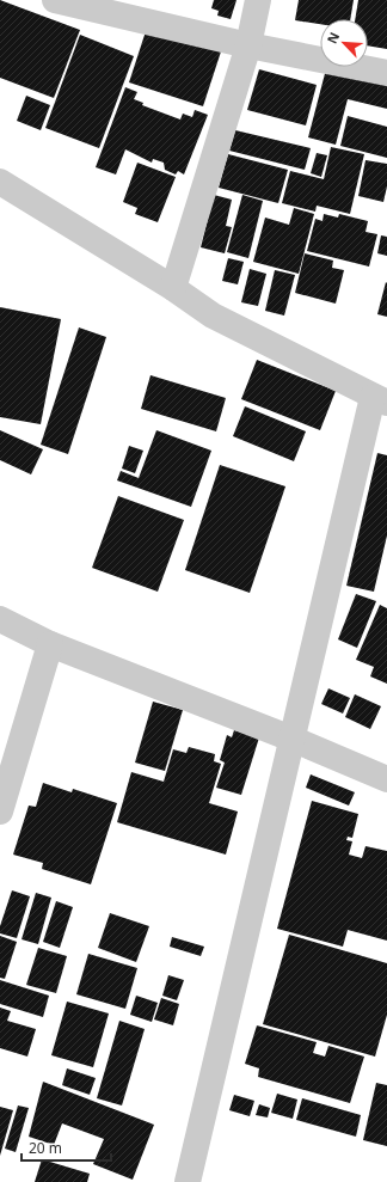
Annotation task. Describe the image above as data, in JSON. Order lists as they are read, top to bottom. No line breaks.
{"scale_bar":"20 m","north":"top left"}
